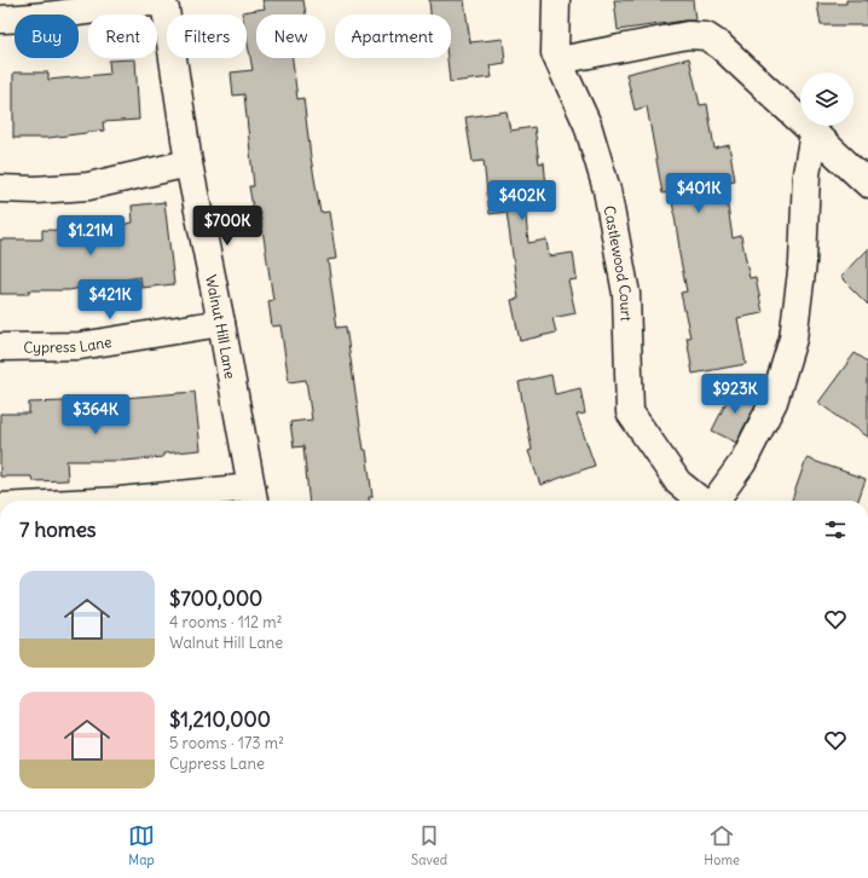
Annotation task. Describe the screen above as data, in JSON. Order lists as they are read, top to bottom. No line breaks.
{"streets":{"street":["Castlewood Court","Walnut Hill Lane","Cypress Lane"]},"crossings":[["Walnut Hill Lane","Cypress Lane"]],"page":{"chip":["Buy","Rent","Filters","New","Apartment"],"price":["$401K","$402K","$700K","$1.21M","$421K","$923K","$364K"],"heading":"7 homes","list":[{"name":"$700,000","note":"4 rooms · 112 m² · Walnut Hill Lane"},{"name":"$1,210,000","note":"5 rooms · 173 m² · Cypress Lane"}],"tabs":["Map","Saved","Home"]}}
